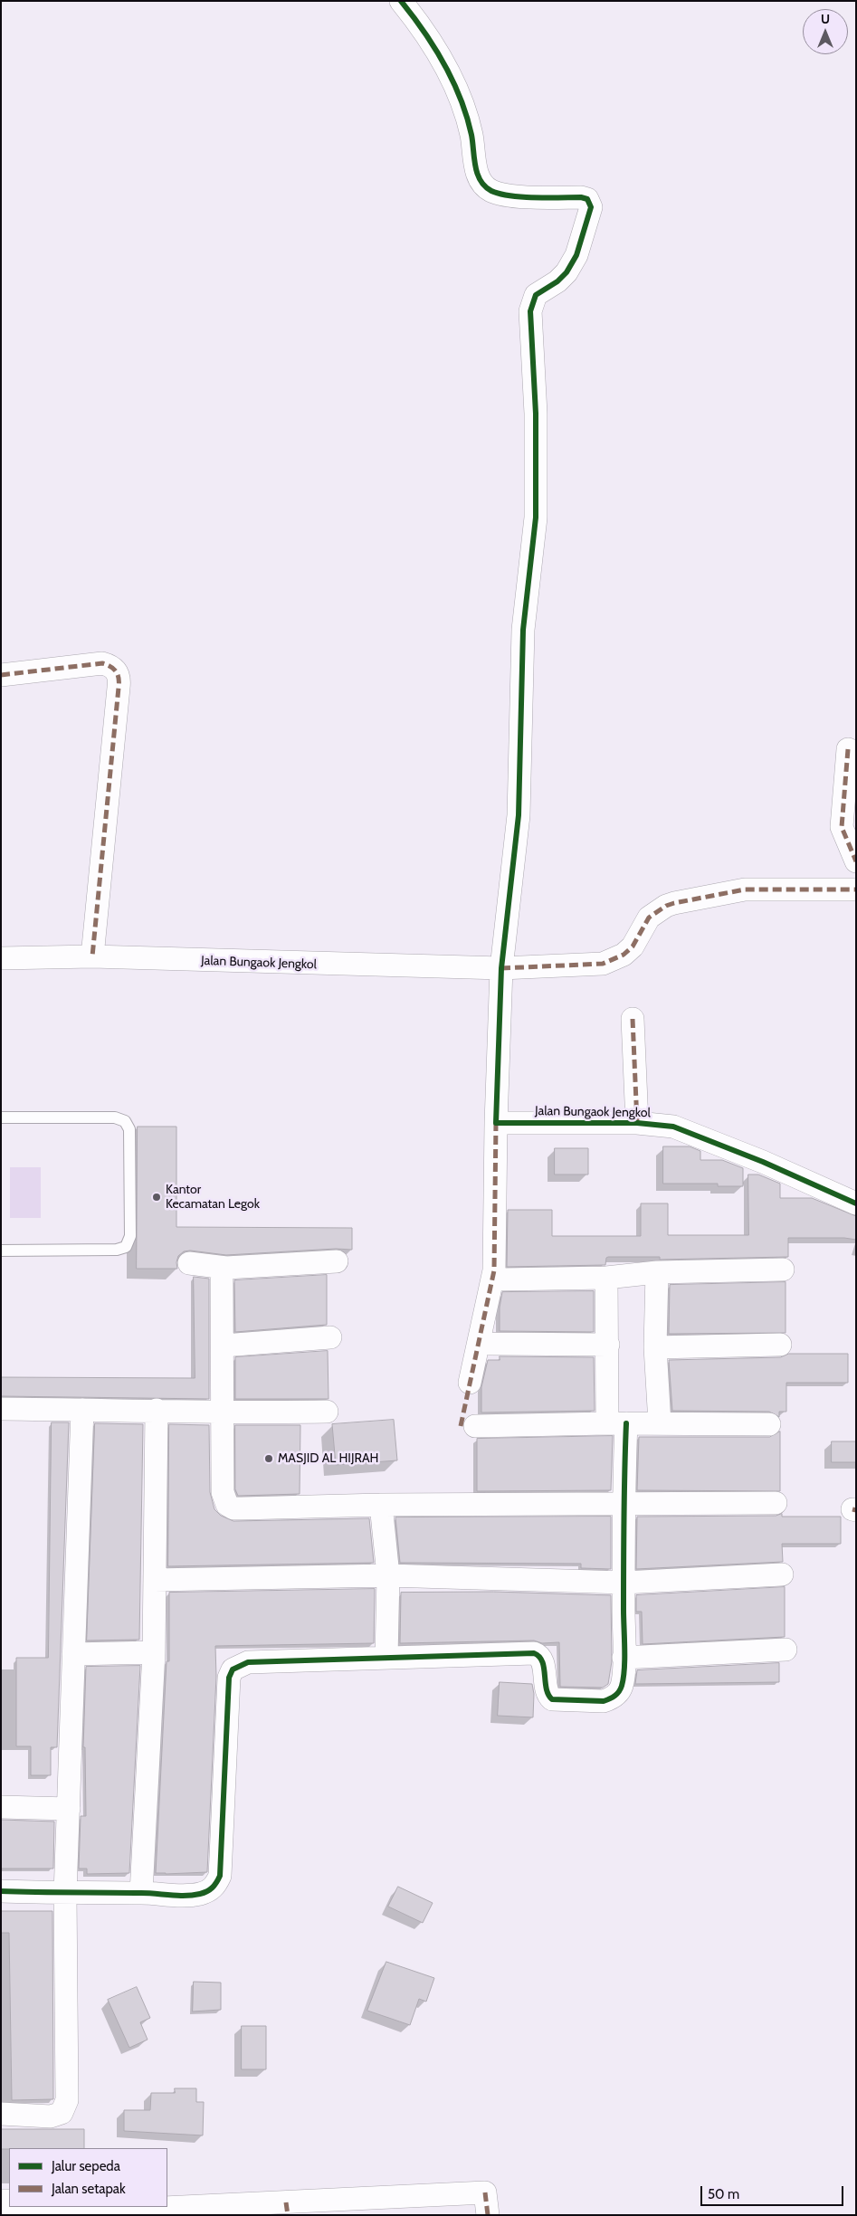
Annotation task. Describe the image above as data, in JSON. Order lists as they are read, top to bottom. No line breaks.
{"streets":{"street":["Jalan Bungaok Jengkol"]},"places":["Kantor Kecamatan Legok","MASJID AL HIJRAH"],"legend":["Jalur sepeda","Jalan setapak"],"scale_bar":"50 m","north":"top"}
